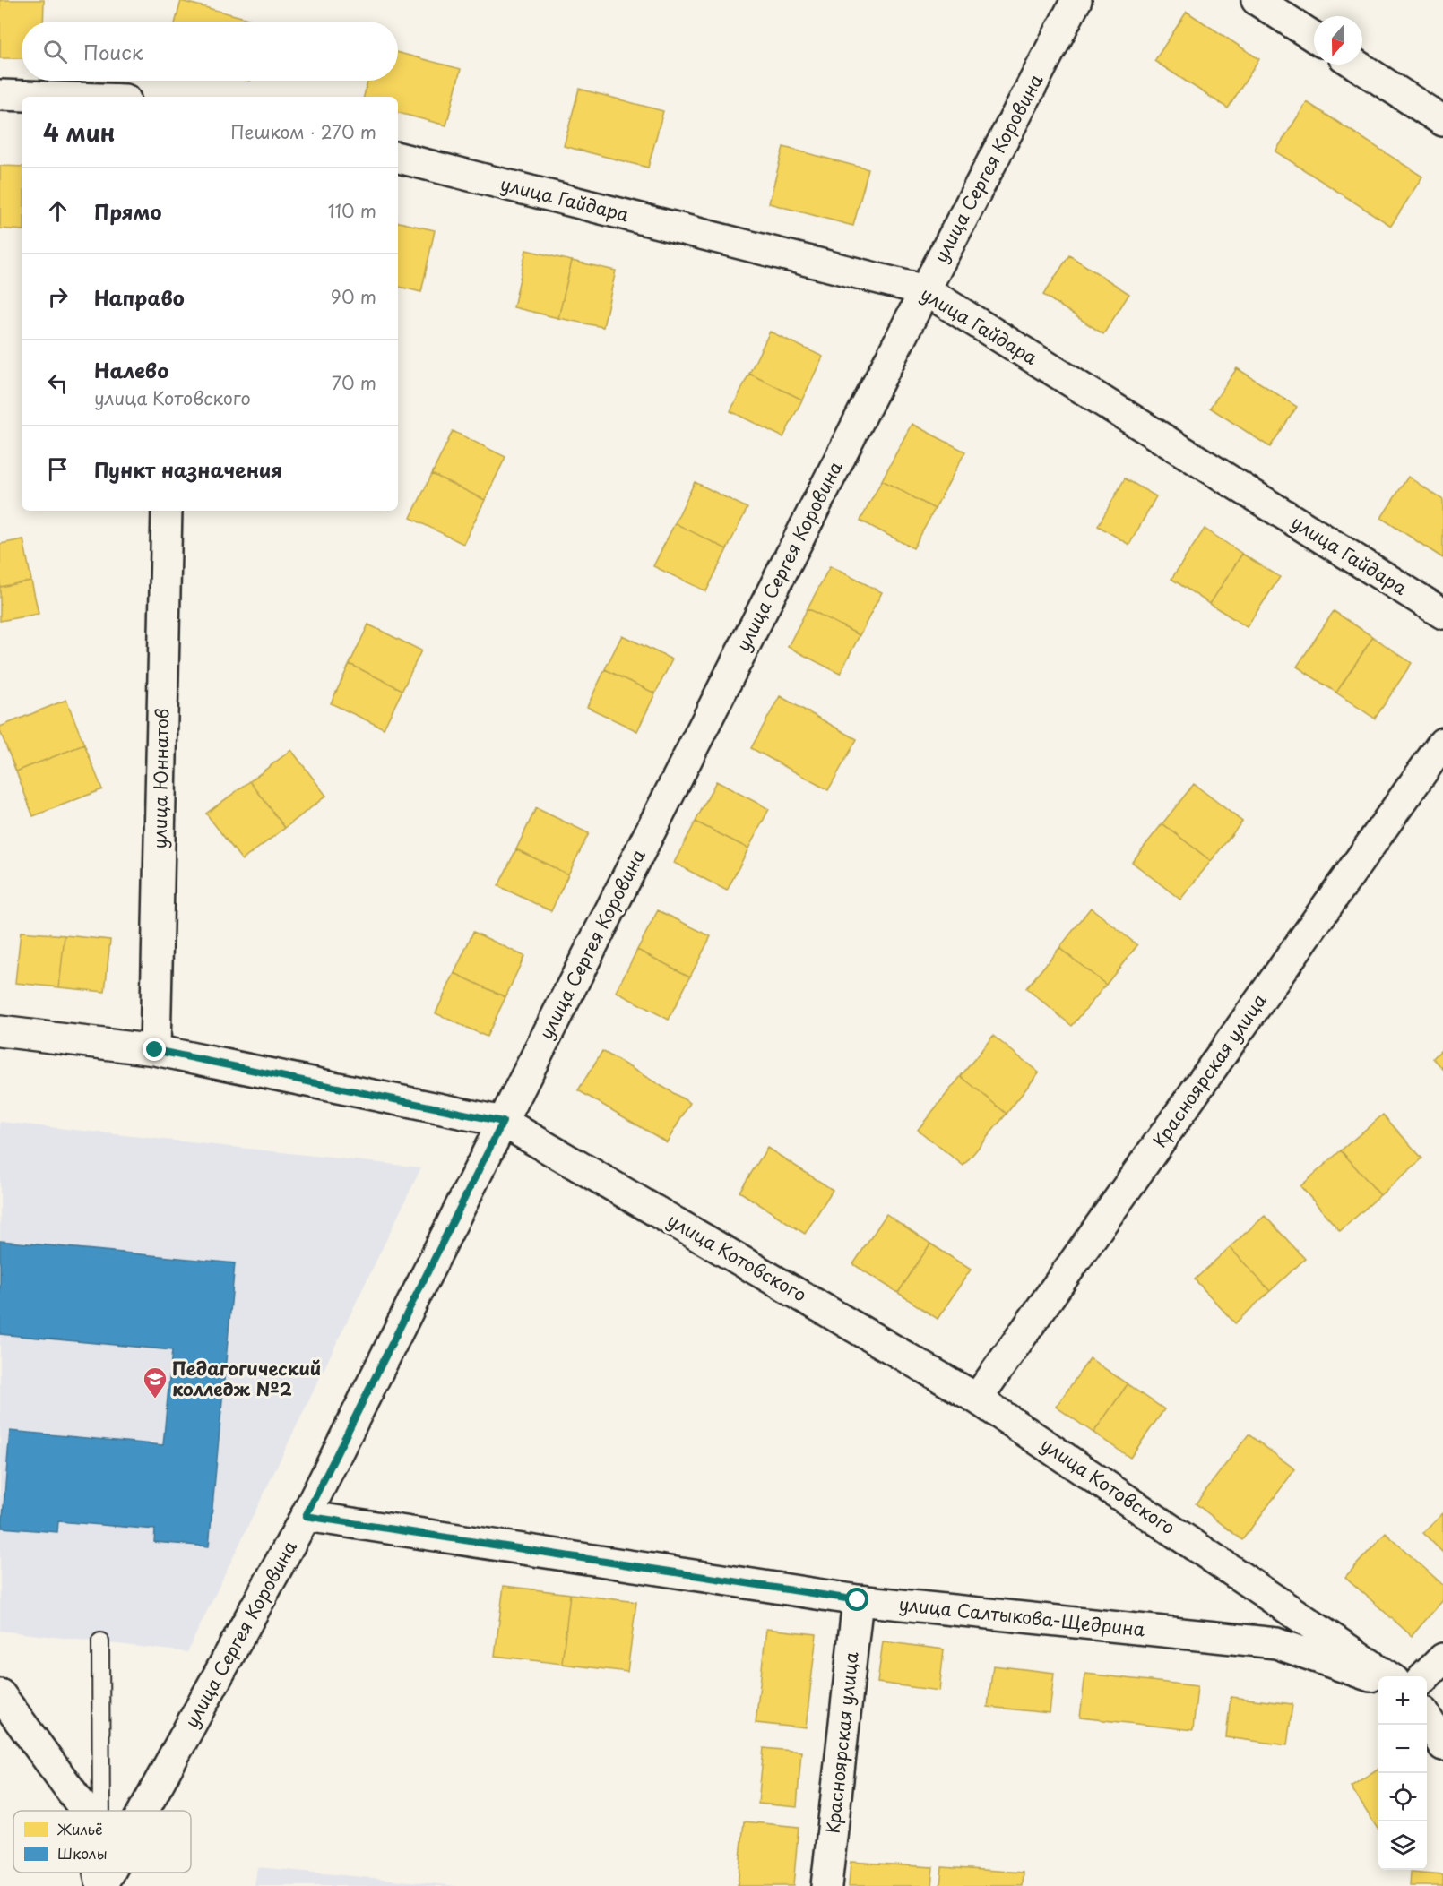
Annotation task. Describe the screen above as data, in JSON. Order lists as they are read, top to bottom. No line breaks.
{"streets":{"street":["улица Сергея Коровина","улица Гайдара","улица Юннатов","Красноярская улица","улица Котовского","улица Салтыкова-Щедрина"]},"crossings":[["улица Сергея Коровина","улица Гайдара"],["улица Сергея Коровина","улица Котовского"],["улица Сергея Коровина","улица Салтыкова-Щедрина"],["улица Юннатов","улица Котовского"],["Красноярская улица","улица Котовского"],["Красноярская улица","улица Салтыкова-Щедрина"]],"places":{"school or university":["Педагогический колледж №2"]},"legend":["Жильё","Школы"],"north":"bottom","page":{"search":"Поиск","heading":["4 мин","Пешком · 270 m"],"list":[["Прямо","110 m"],["Направо","90 m"],["Налево","улица Котовского","70 m"],"Пункт назначения"],"map_buttons":["+","−"]}}
